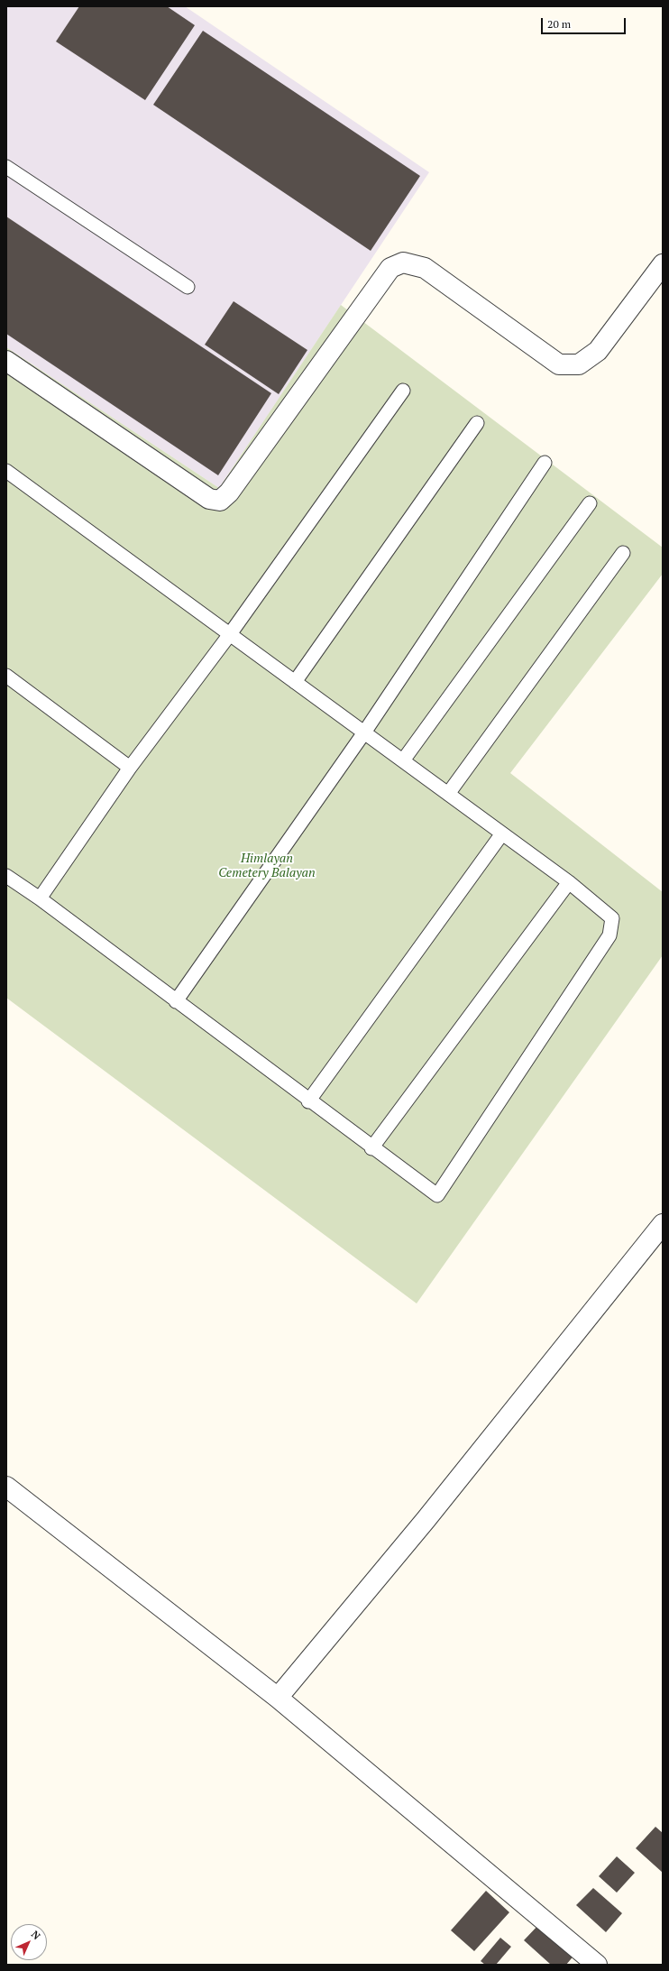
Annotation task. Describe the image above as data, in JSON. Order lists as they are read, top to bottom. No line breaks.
{"parks":["Himlayan Cemetery Balayan"],"scale_bar":"20 m","north":"top right"}
